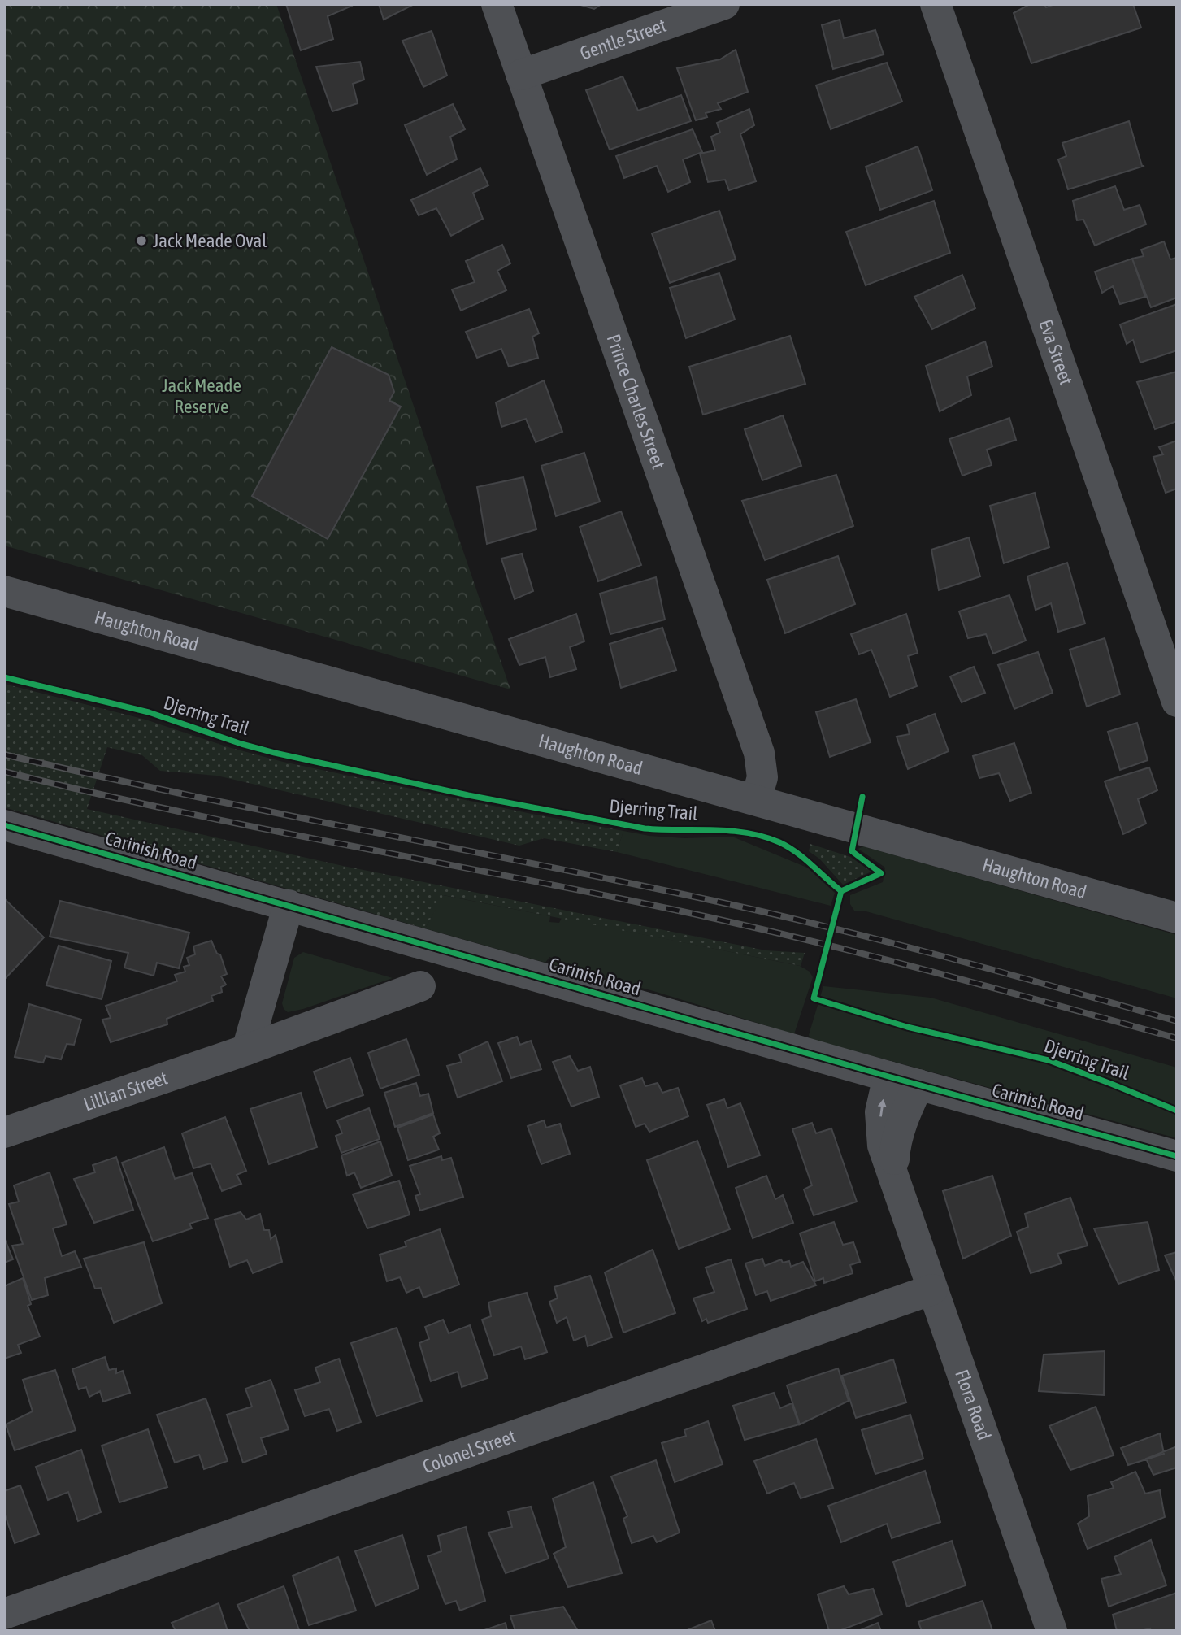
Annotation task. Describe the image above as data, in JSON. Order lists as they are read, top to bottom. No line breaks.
{"streets":{"street":["Gentle Street","Eva Street","Prince Charles Street","Haughton Road","Carinish Road","Lillian Street","Flora Road","Colonel Street"],"cycle path":["Djerring Trail"]},"crossings":[["Gentle Street","Prince Charles Street"],["Prince Charles Street","Haughton Road"],["Carinish Road","Flora Road"],["Flora Road","Colonel Street"]],"parks":["Jack Meade Reserve"],"places":["Jack Meade Oval"]}
